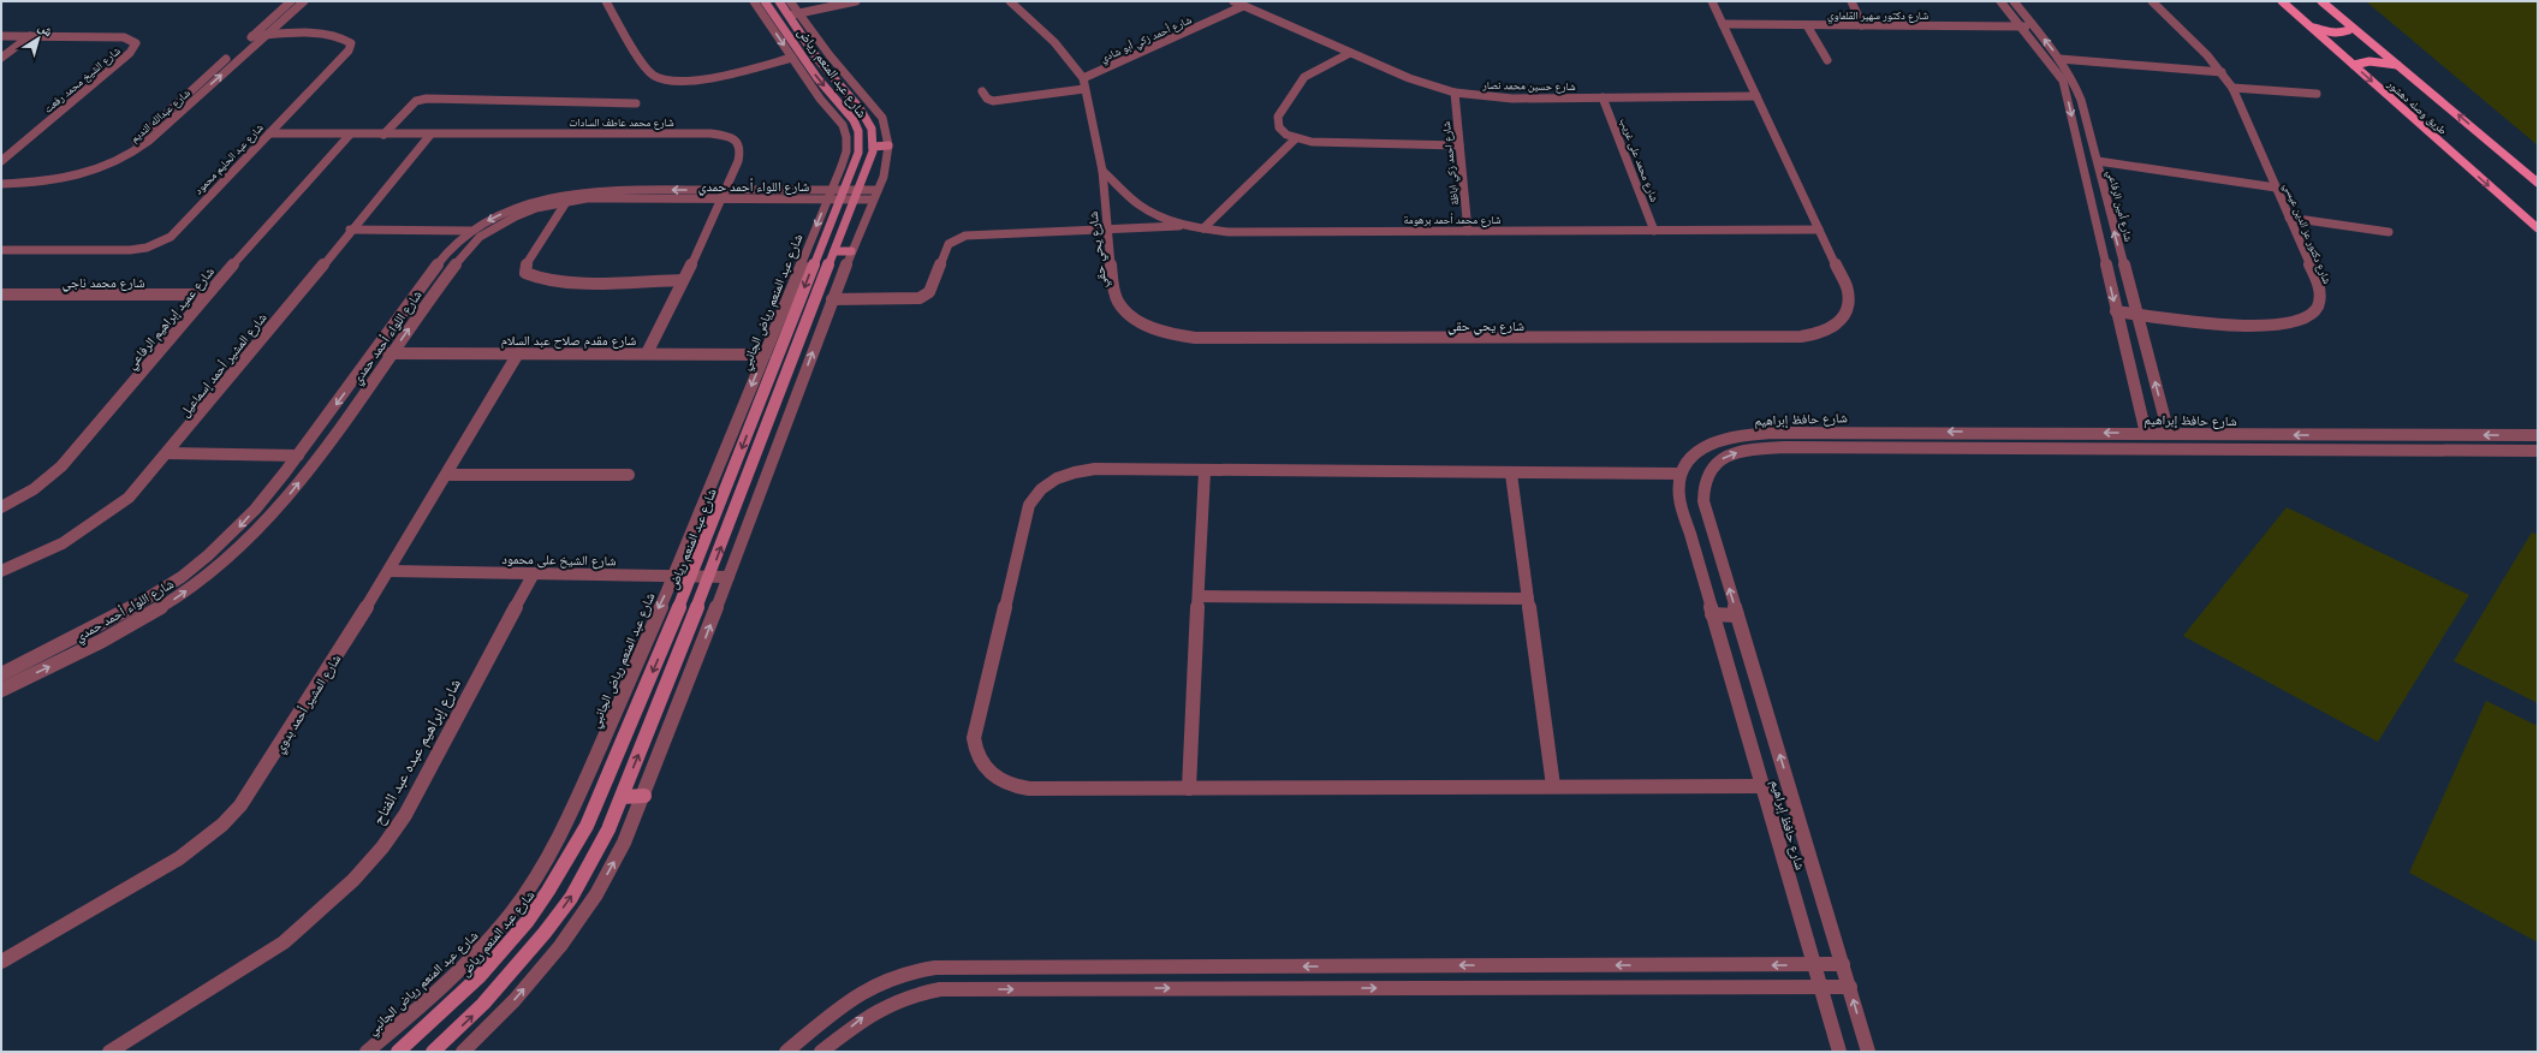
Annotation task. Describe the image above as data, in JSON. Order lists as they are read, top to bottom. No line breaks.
{"streets":{"main road":["طريق وصله دهشور"],"street":["شارع دكتور سهير القلماوي","شارع أحمد زكي أبو شادي","شارع عبد المنعم رياض","شارع الشيخ محمد رفعت","شارع حسين محمد نصار","شارع عبدالله النديم","شارع محمد عاطف السادات","شارع عبد الحليم محمود","شارع محمد على غريب","شارع احمد زكي اباظة","شارع اللواء أحمد حمدي","شارع أمين الرفاعي","شارع محمد أحمد برهومة","شارع دكتور عز الدين عيسي","شارع يحي حقي","شارع محمد ناجي","شارع عبد المنعم رياض الجانبي","شارع عميد إبراهيم الرفاعي","شارع مقدم صلاح عبد السلام","شارع المشير أحمد إسماعيل","شارع حافظ إبراهيم","شارع الشيخ على محمود","شارع المشير أحمد بدوي","شارع إبراهيم عبده عبد الفتاح"]},"crossings":[["شارع دكتور سهير القلماوي","شارع أمين الرفاعي"],["شارع دكتور سهير القلماوي","شارع يحي حقي"],["شارع أحمد زكي أبو شادي","شارع حسين محمد نصار"],["شارع أحمد زكي أبو شادي","شارع يحي حقي"],["شارع عبد المنعم رياض","شارع اللواء أحمد حمدي"],["شارع عبد المنعم رياض","شارع عبد المنعم رياض الجانبي"],["شارع عبد المنعم رياض","شارع الشيخ على محمود"],["شارع حسين محمد نصار","شارع محمد على غريب"],["شارع حسين محمد نصار","شارع احمد زكي اباظة"],["شارع حسين محمد نصار","شارع يحي حقي"],["شارع عبدالله النديم","شارع عبد الحليم محمود"],["شارع محمد عاطف السادات","شارع عبد الحليم محمود"],["شارع محمد عاطف السادات","شارع اللواء أحمد حمدي"],["شارع محمد عاطف السادات","شارع عميد إبراهيم الرفاعي"],["شارع محمد عاطف السادات","شارع مقدم صلاح عبد السلام"],["شارع محمد عاطف السادات","شارع المشير أحمد إسماعيل"],["شارع محمد على غريب","شارع محمد أحمد برهومة"],["شارع احمد زكي اباظة","شارع محمد أحمد برهومة"],["شارع اللواء أحمد حمدي","شارع عبد المنعم رياض الجانبي"],["شارع اللواء أحمد حمدي","شارع مقدم صلاح عبد السلام"],["شارع أمين الرفاعي","شارع دكتور عز الدين عيسي"],["شارع أمين الرفاعي","شارع حافظ إبراهيم"],["شارع محمد أحمد برهومة","شارع يحي حقي"],["شارع محمد ناجي","شارع عميد إبراهيم الرفاعي"],["شارع عبد المنعم رياض الجانبي","شارع مقدم صلاح عبد السلام"],["شارع عبد المنعم رياض الجانبي","شارع الشيخ على محمود"],["شارع مقدم صلاح عبد السلام","شارع المشير أحمد بدوي"],["شارع الشيخ على محمود","شارع المشير أحمد بدوي"],["شارع الشيخ على محمود","شارع إبراهيم عبده عبد الفتاح"]],"north":"top right"}
